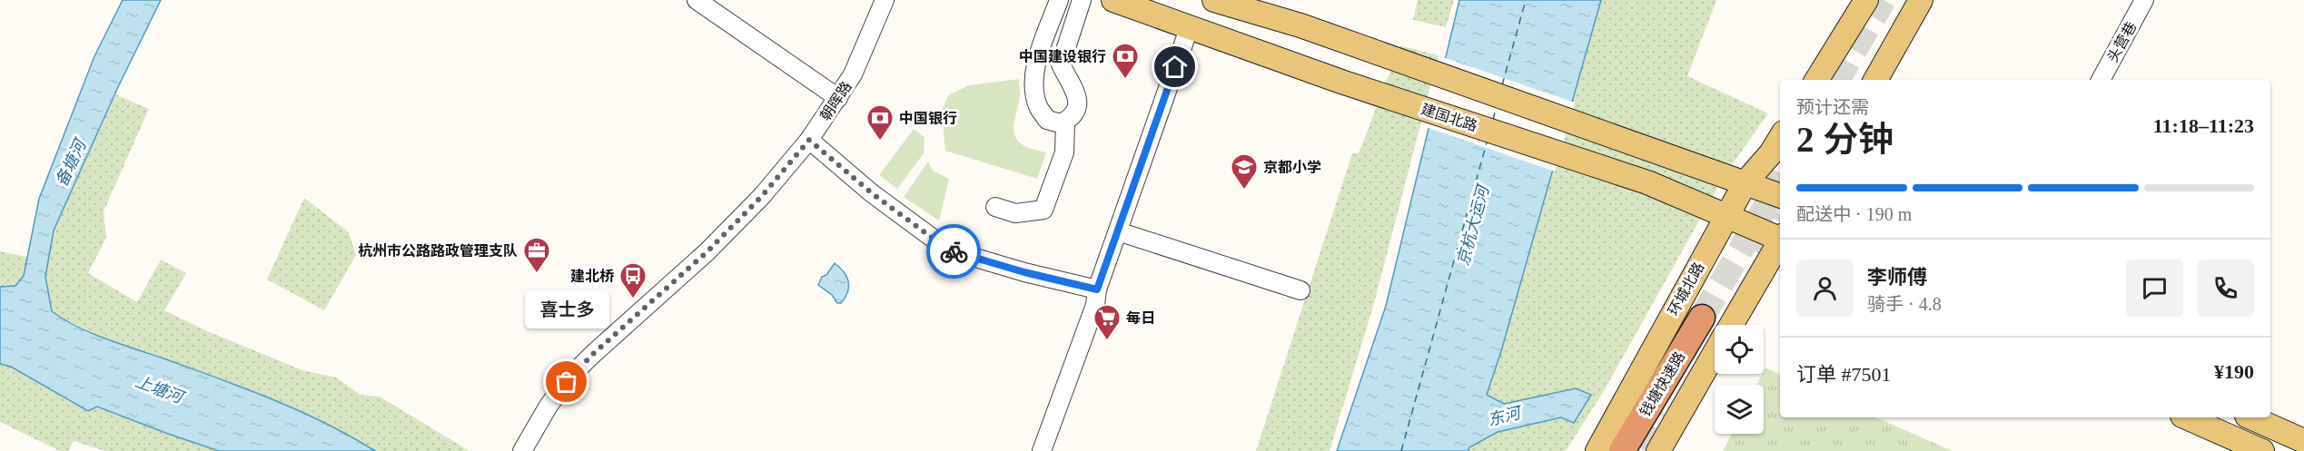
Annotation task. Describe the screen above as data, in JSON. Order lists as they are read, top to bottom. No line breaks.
{"streets":{"highway":["钱塘快速路"],"main road":["建国北路","环城北路"],"street":["头营巷","朝晖路"]},"crossings":[["建国北路","环城北路"]],"water":["备塘河","京杭大运河","上塘河","东河"],"places":{"bank":["中国建设银行","中国银行"],"school or university":["京都小学"],"office":["杭州市公路路政管理支队"],"bus stop":["建北桥"],"supermarket":["每日"],"other":["喜士多"]},"page":{"heading":["2 分钟","预计还需","11:18–11:23"],"panel":["李师傅","骑手 · 4.8","订单 #7501","¥190"],"bar":"配送中 · 190 m","bubble":"喜士多"}}
